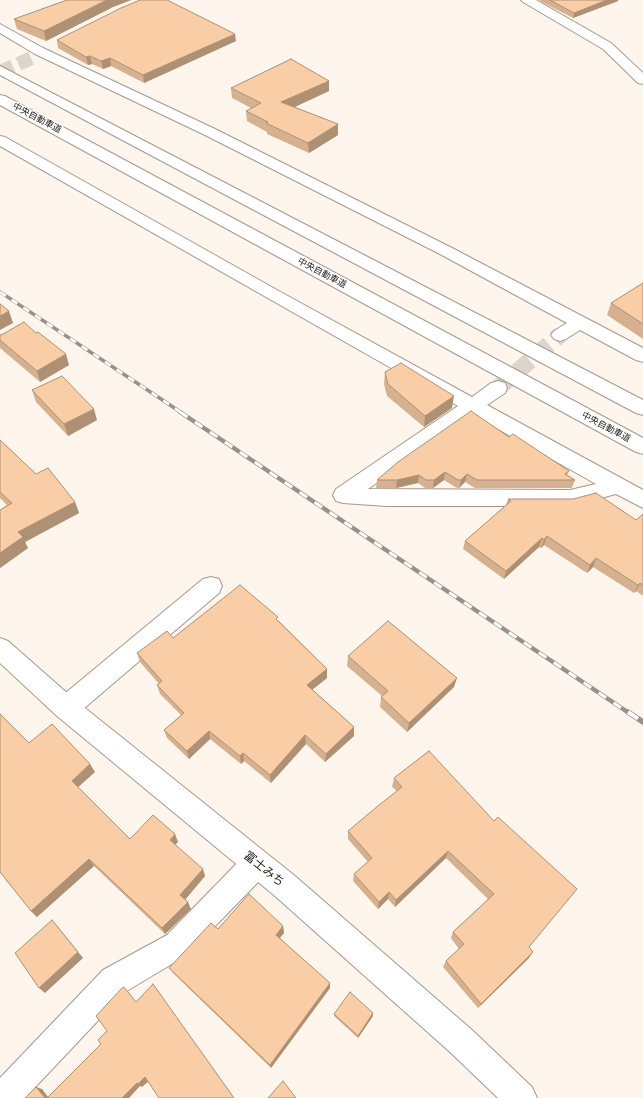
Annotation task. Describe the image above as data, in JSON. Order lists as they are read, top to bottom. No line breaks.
{"streets":{"main road":["中央自動車道","富士みち"]}}
